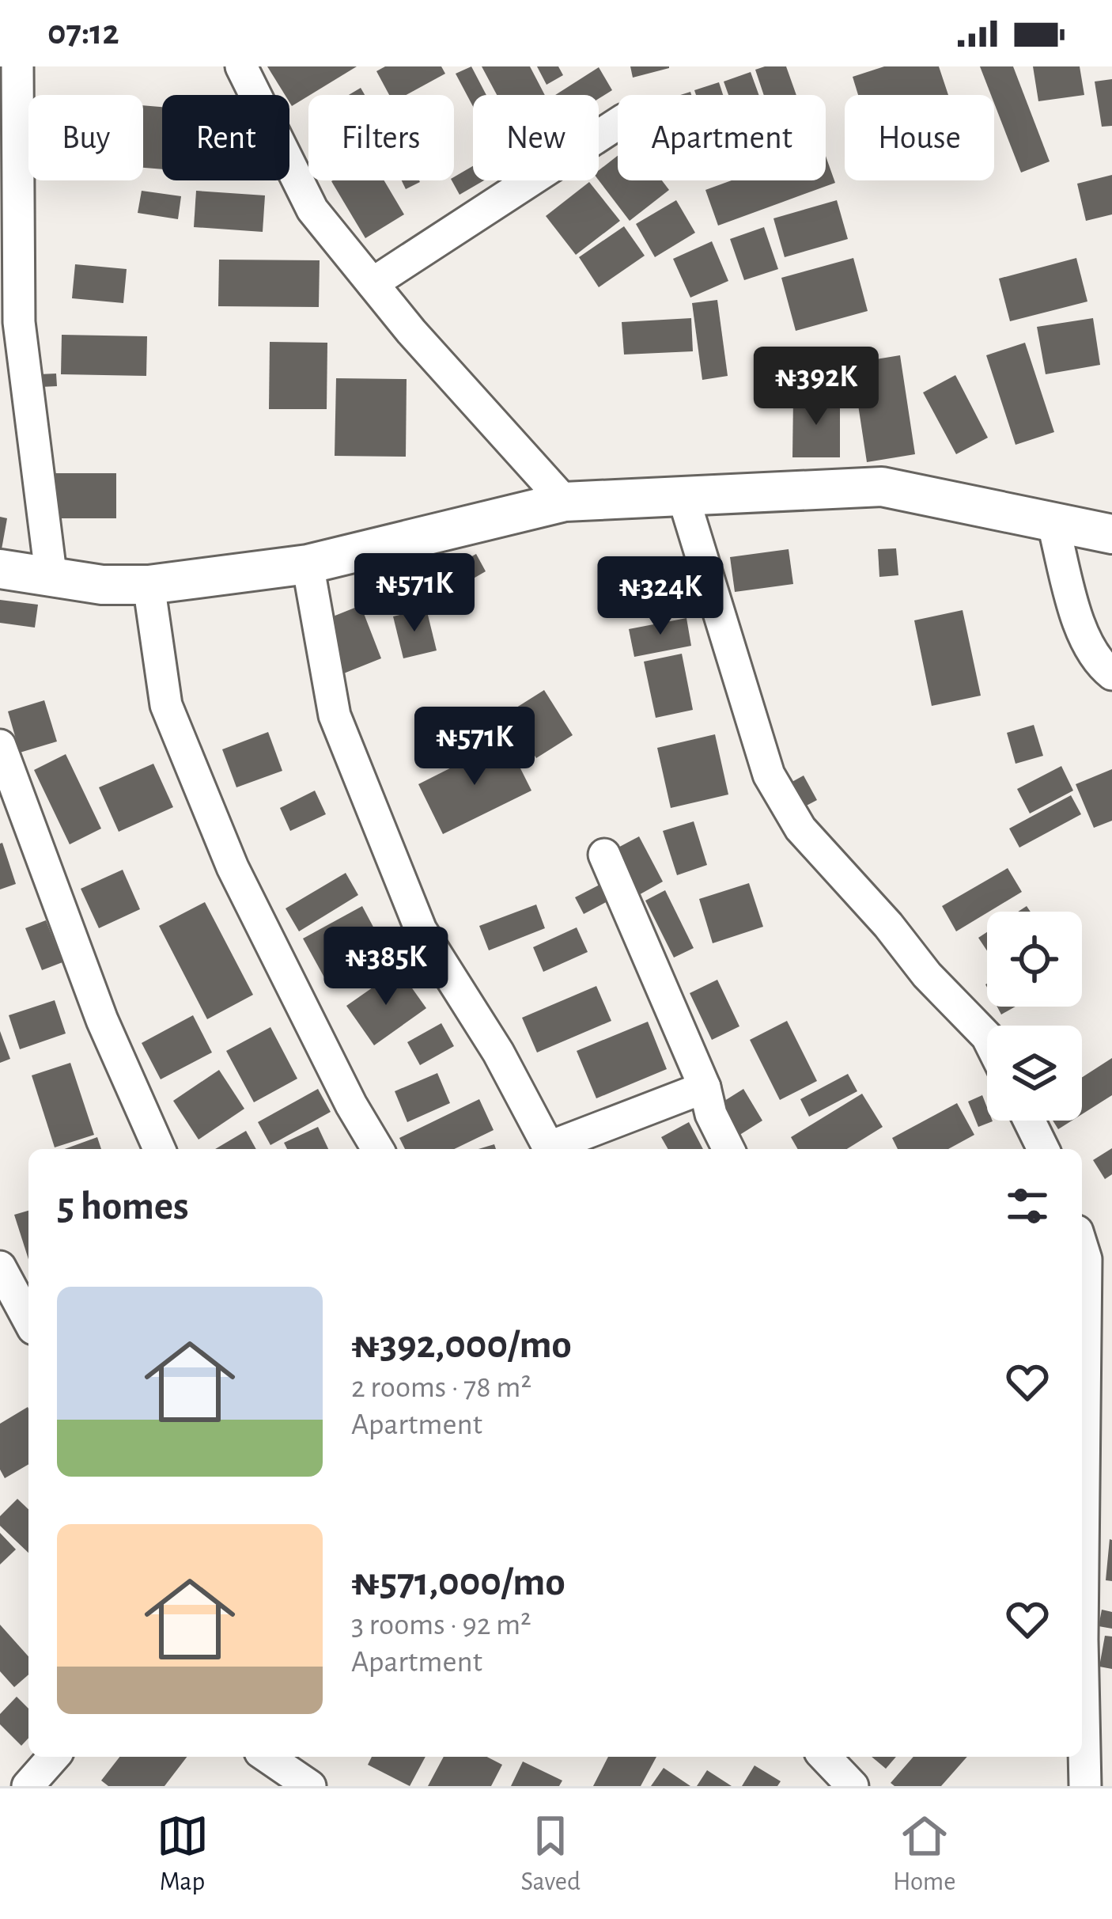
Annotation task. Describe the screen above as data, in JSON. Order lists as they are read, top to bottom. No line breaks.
{"page":{"status":"07:12","chip":["Buy","Rent","Filters","New","Apartment","House"],"price":["₦392K","₦571K","₦324K","₦571K","₦385K"],"heading":"5 homes","list":[{"name":"₦392,000/mo","note":"2 rooms · 78 m² · Apartment"},{"name":"₦571,000/mo","note":"3 rooms · 92 m² · Apartment"}],"tabs":["Map","Saved","Home"]}}
